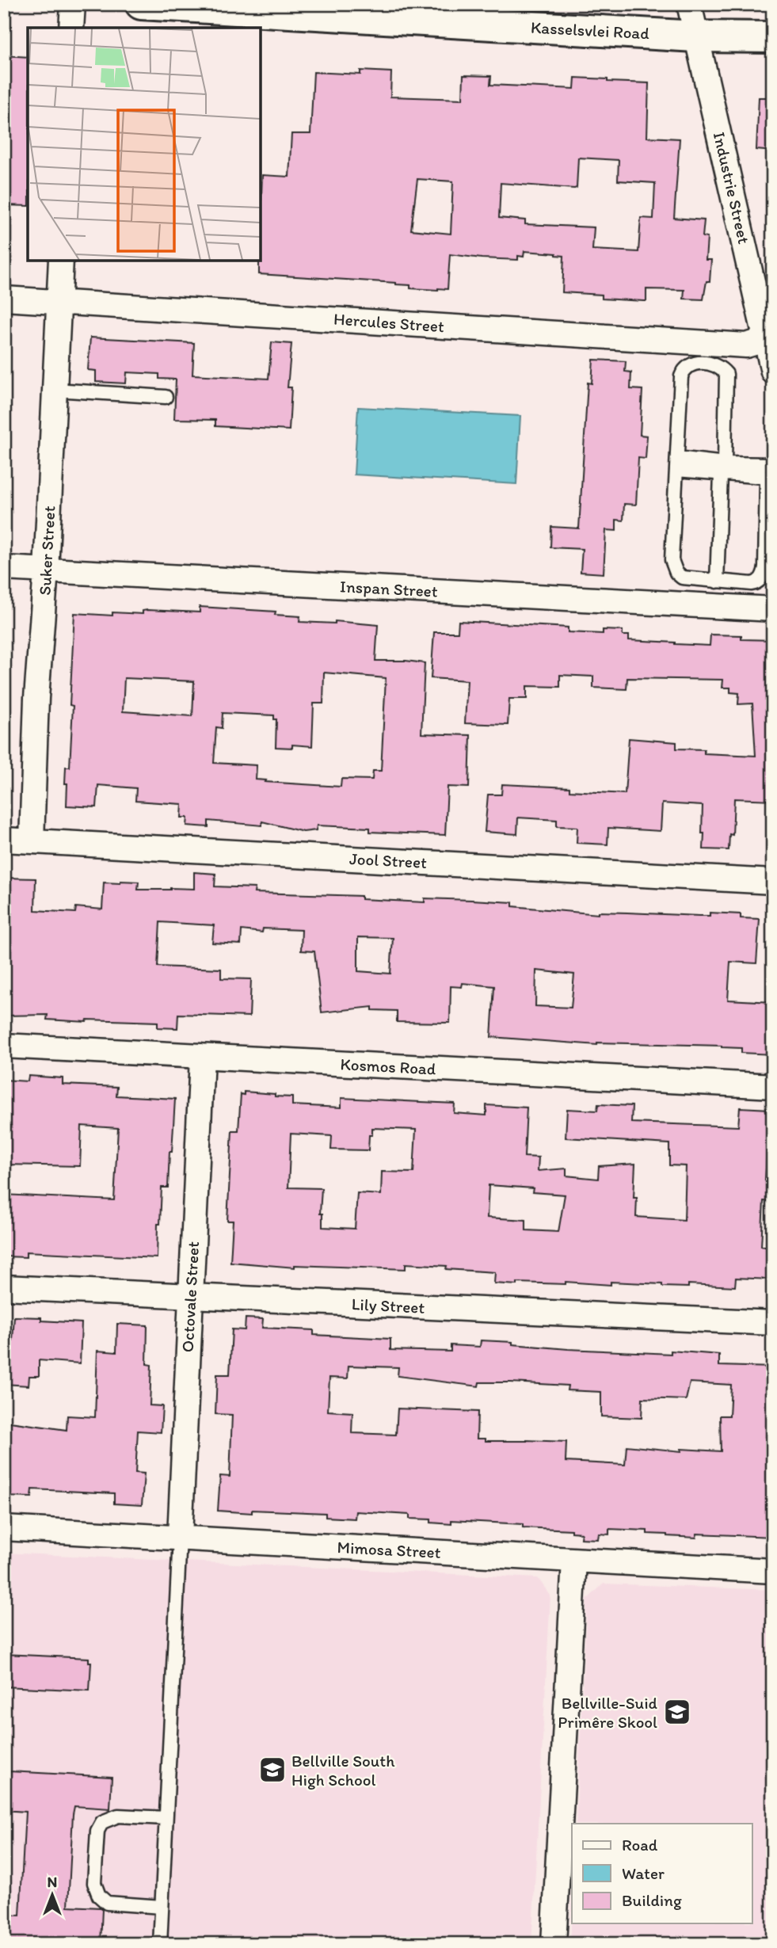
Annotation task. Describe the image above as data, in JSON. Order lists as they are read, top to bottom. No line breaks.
{"streets":{"street":["Kasselsvlei Road","Industrie Street","Hercules Street","Suker Street","Inspan Street","Jool Street","Kosmos Road","Octovale Street","Lily Street","Mimosa Street"]},"crossings":[["Kasselsvlei Road","Industrie Street"],["Industrie Street","Hercules Street"],["Hercules Street","Suker Street"],["Suker Street","Inspan Street"],["Suker Street","Jool Street"],["Kosmos Road","Octovale Street"],["Octovale Street","Lily Street"],["Octovale Street","Mimosa Street"]],"places":{"school or university":["Bellville-Suid Primêre Skool","Bellville South High School"]},"legend":["Road","Water","Building"],"north":"top"}
